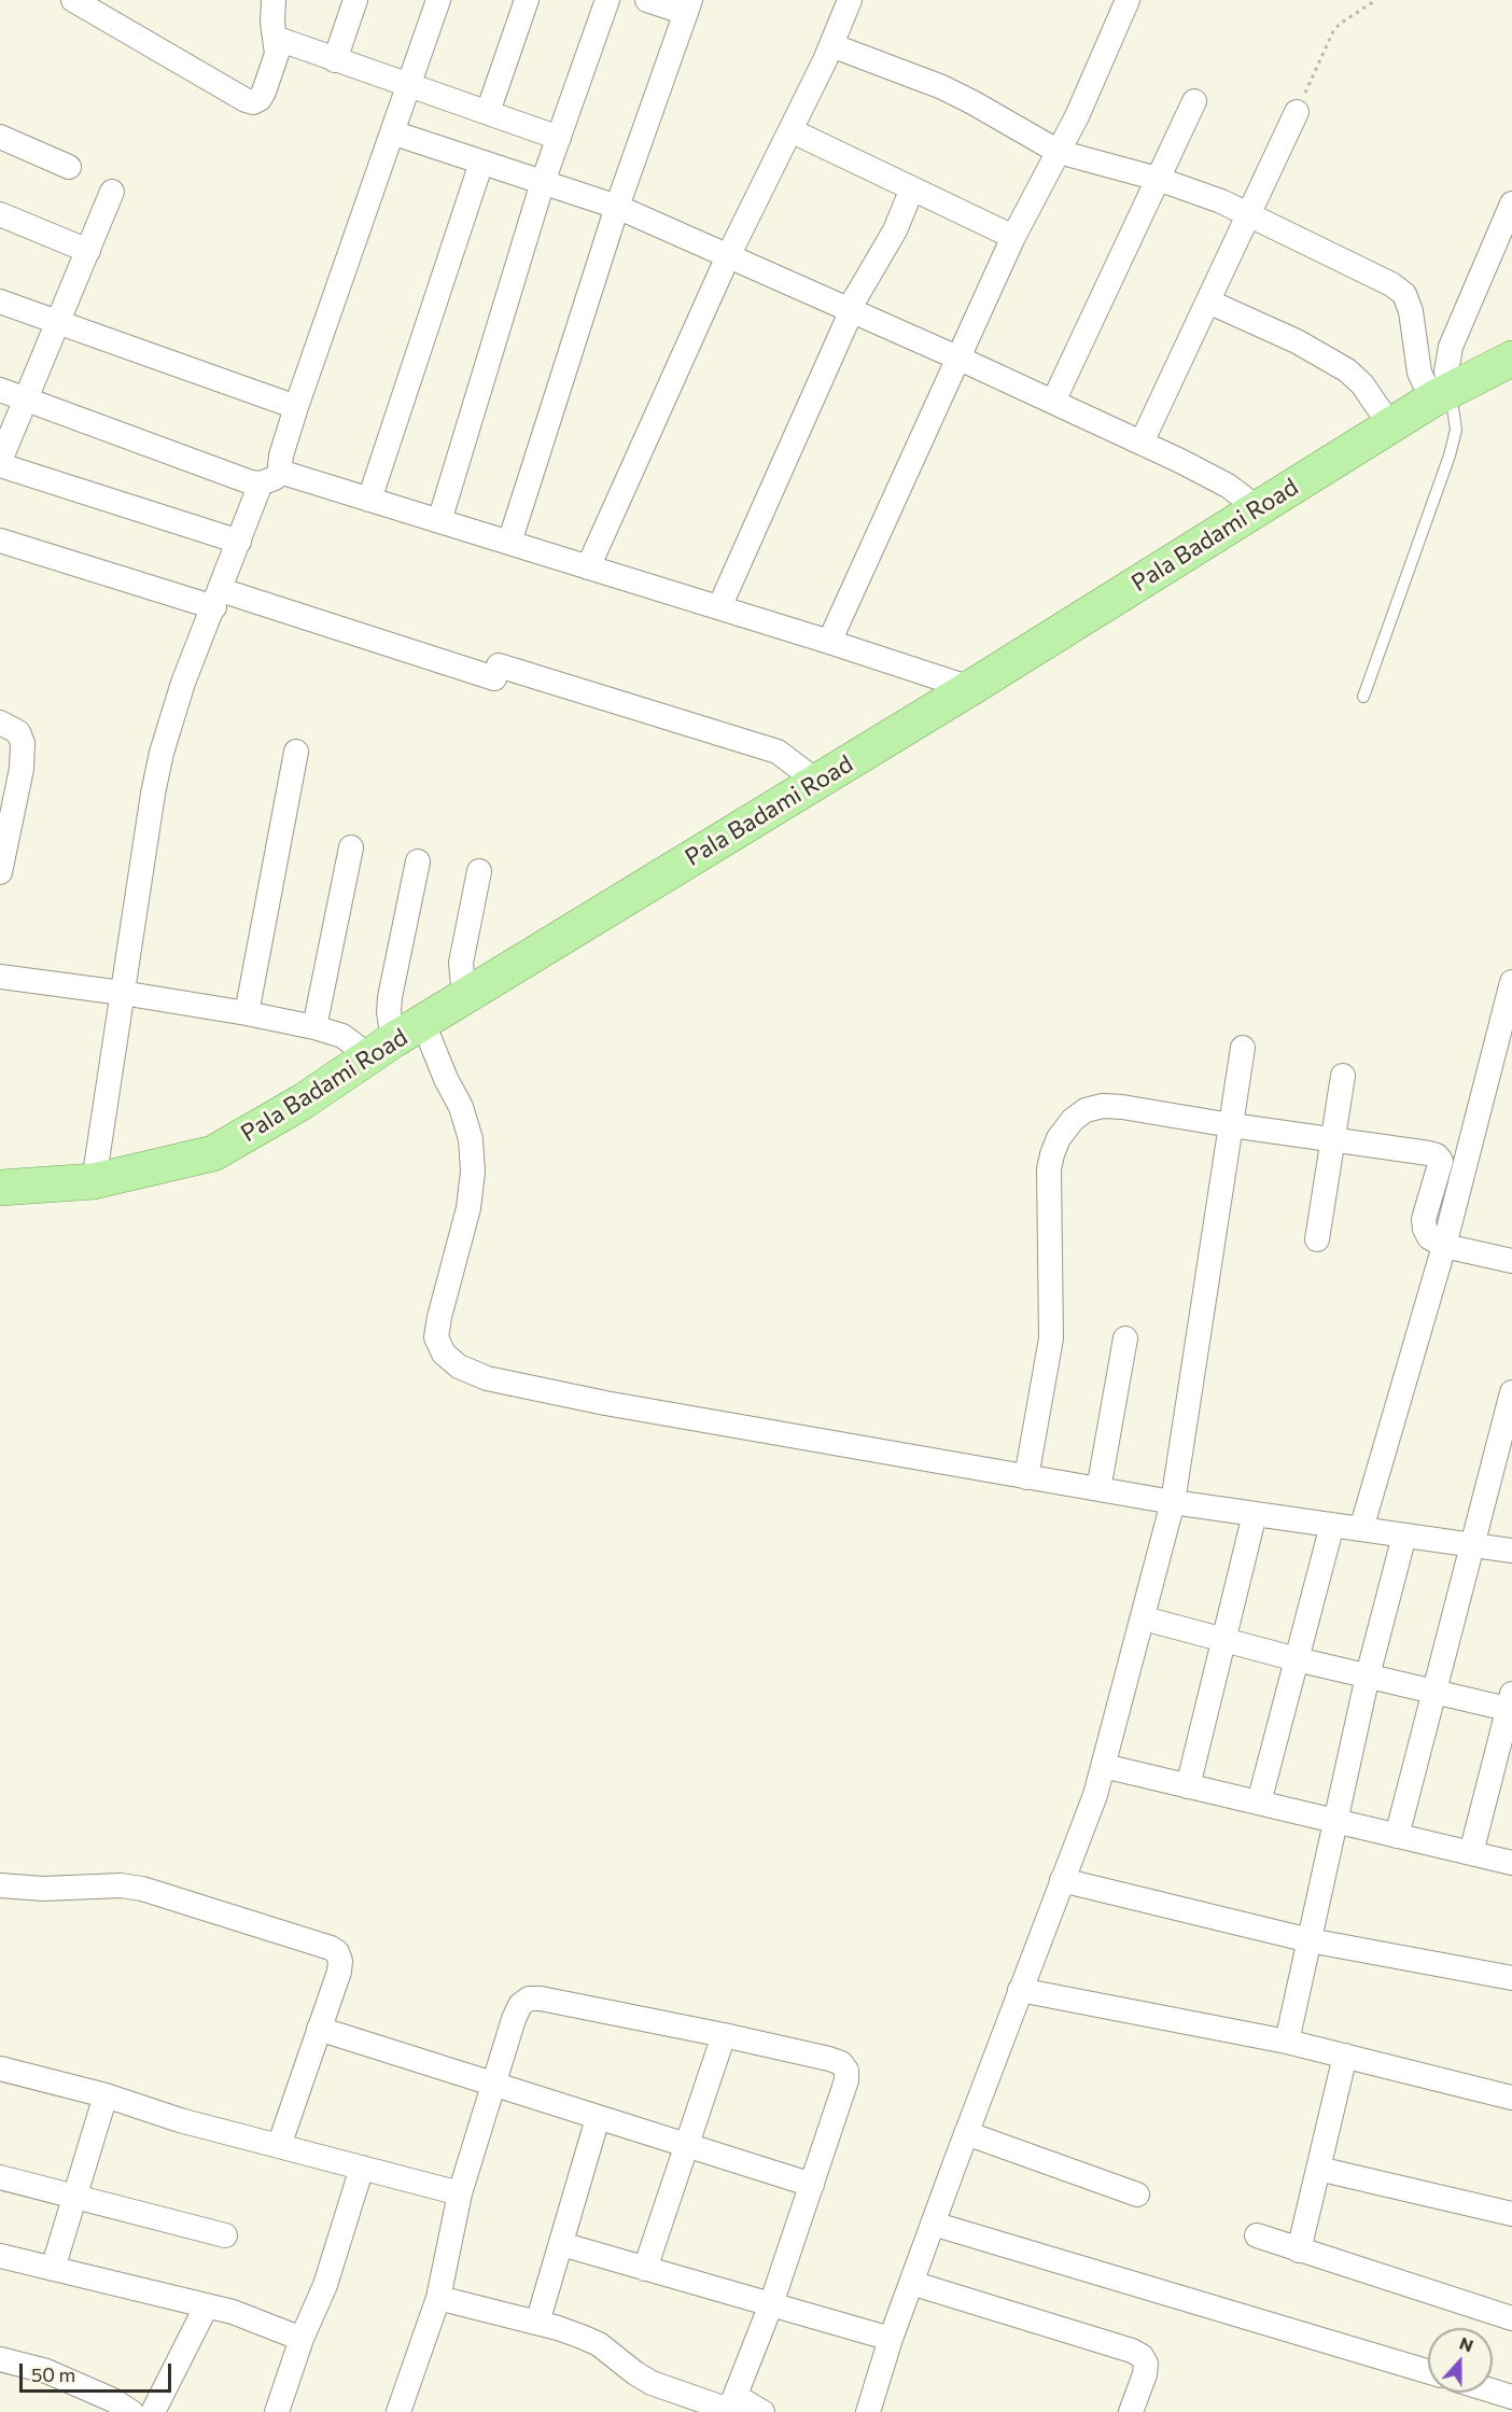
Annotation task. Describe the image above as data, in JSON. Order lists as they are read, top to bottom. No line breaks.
{"streets":{"main road":["Pala Badami Road"]},"scale_bar":"50 m","north":"top"}
